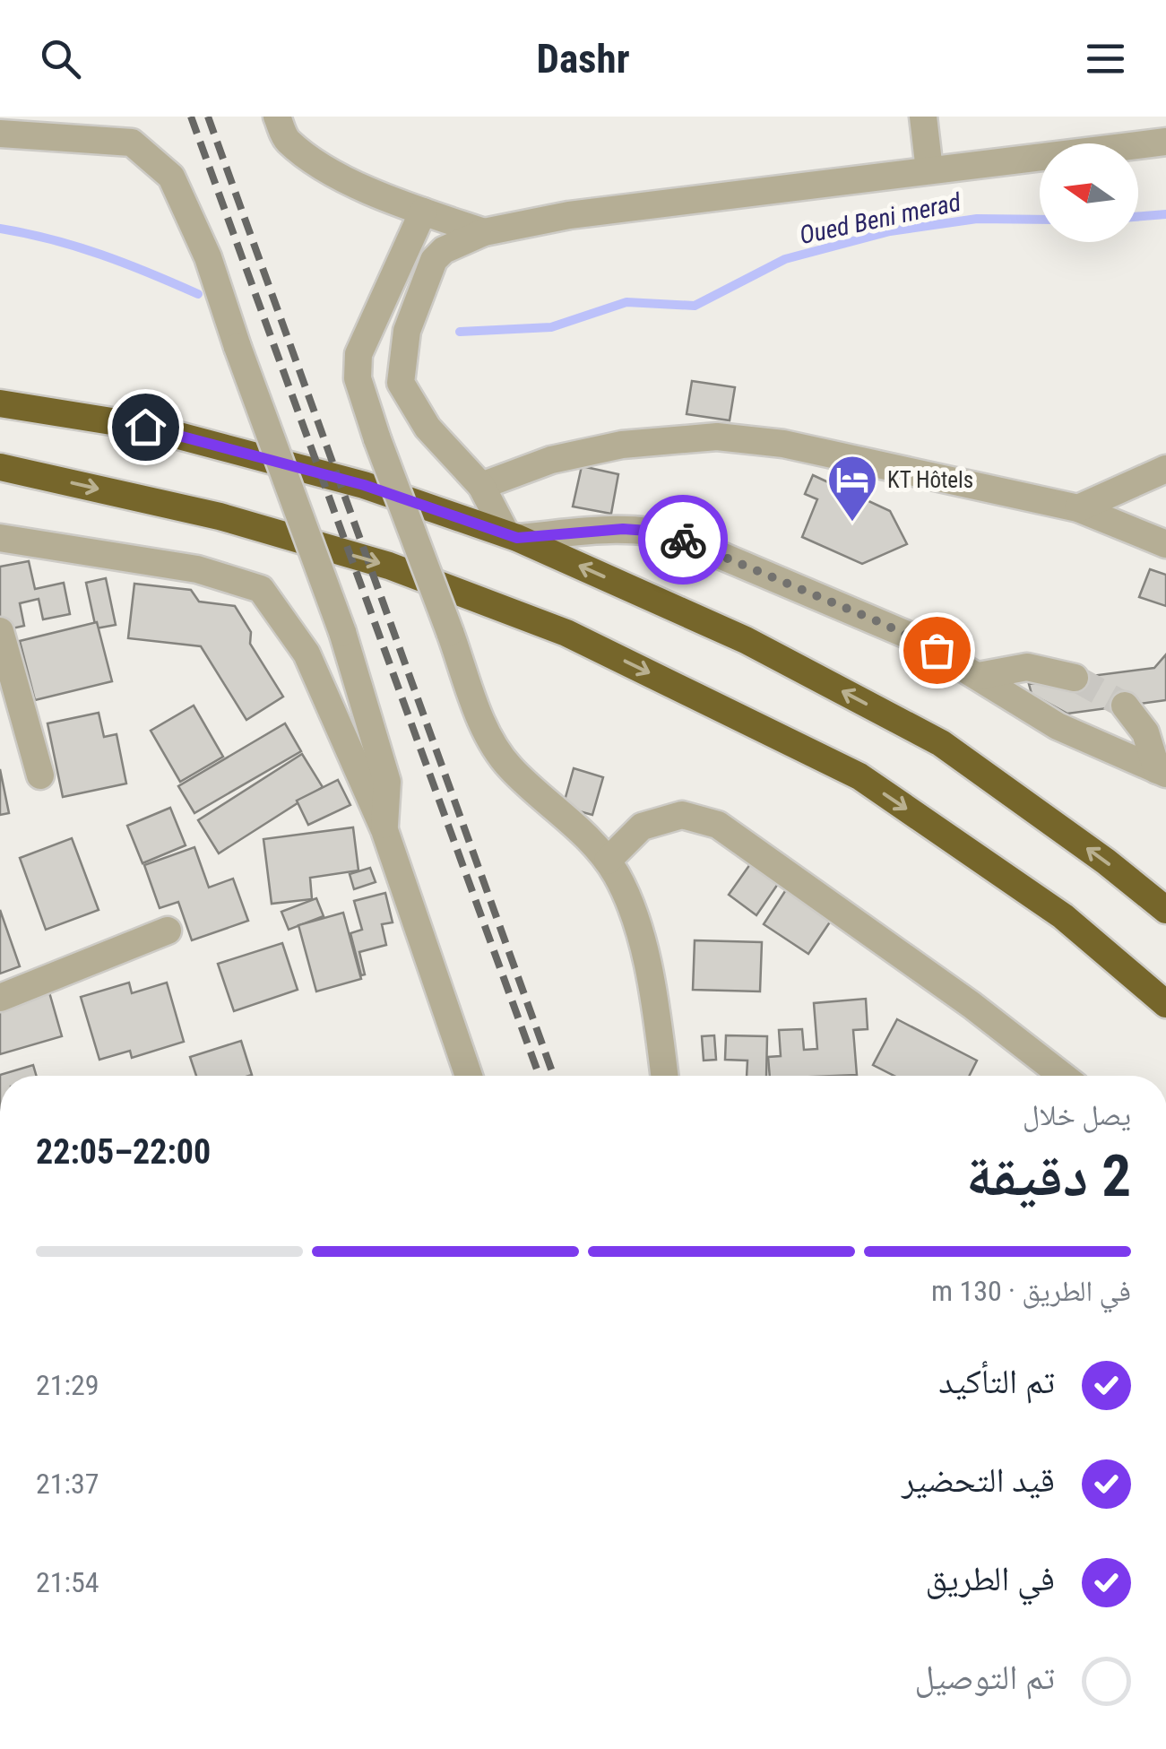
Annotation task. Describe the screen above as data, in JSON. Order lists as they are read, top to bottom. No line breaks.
{"water":["Oued Beni merad"],"places":{"hotel":["KT Hôtels"]},"north":"left","page":{"header":"Dashr","heading":["2 دقيقة","يصل خلال","22:00–22:05"],"bar":"في الطريق · 130 m","list":[["تم التأكيد","21:29"],["قيد التحضير","21:37"],["في الطريق","21:54"],"تم التوصيل"]}}
